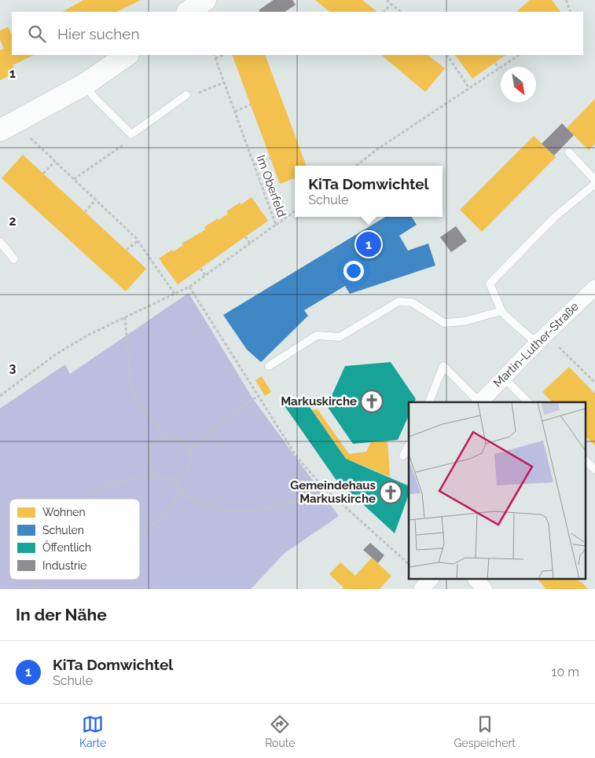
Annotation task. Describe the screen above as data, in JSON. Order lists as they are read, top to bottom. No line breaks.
{"streets":{"street":["Martin-Luther-Straße"],"path":["Im Oberfeld"]},"places":{"church":["Markuskirche","Gemeindehaus Markuskirche"]},"legend":["Wohnen","Schulen","Öffentlich","Industrie"],"north":"bottom right","page":{"search":"Hier suchen","popup":["KiTa Domwichtel","Schule"],"pins":"1","heading":"In der Nähe","list":[{"mark":"1","name":"KiTa Domwichtel","note":"Schule","value":"10 m"}],"nav":["Karte","Route","Gespeichert"]},"grid":{"rows":["1","2","3"]}}
